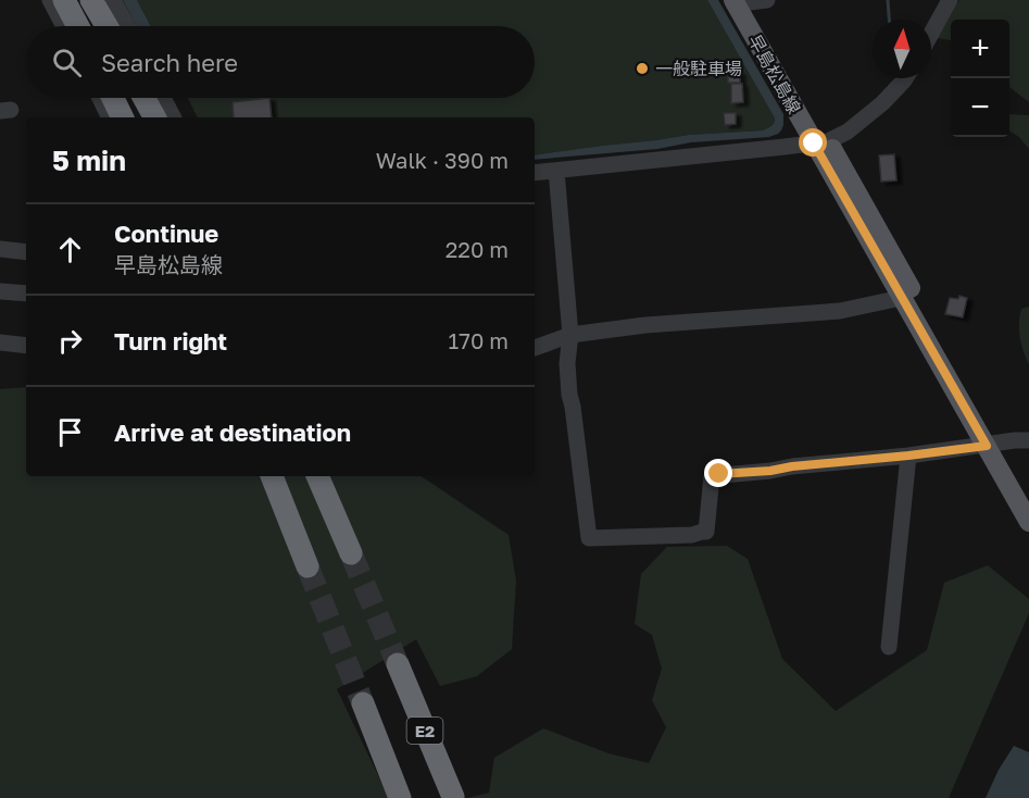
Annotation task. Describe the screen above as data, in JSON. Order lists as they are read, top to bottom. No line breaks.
{"streets":{"highway":["E2"],"main road":["早島松島線"]},"places":["一般駐車場"],"north":"top","page":{"map_buttons":["+","−"],"search":"Search here","heading":["5 min","Walk · 390 m"],"list":[["Continue","早島松島線","220 m"],["Turn right","170 m"],"Arrive at destination"]}}
